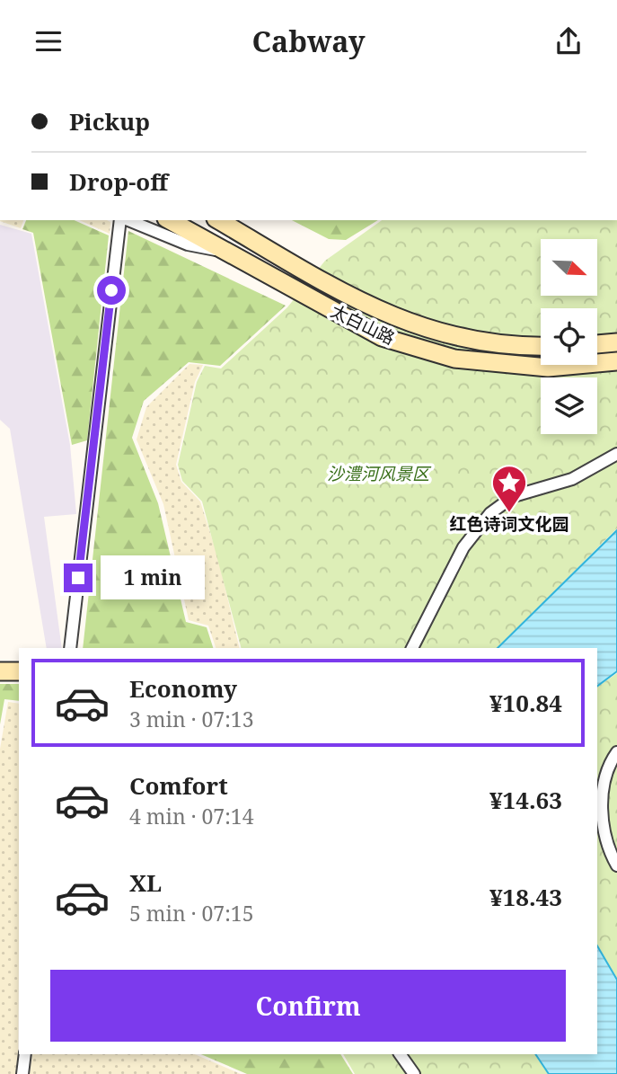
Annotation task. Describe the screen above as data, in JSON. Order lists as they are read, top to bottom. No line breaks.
{"streets":{"main road":["太白山路"]},"parks":["沙澧河风景区"],"places":{"place":["红色诗词文化园"]},"north":"bottom right","page":{"header":"Cabway","banner":["Pickup","Drop-off"],"bubble":"1 min","list":[{"name":"Economy","note":"3 min · 07:13","value":"¥10.84"},{"name":"Comfort","note":"4 min · 07:14","value":"¥14.63"},{"name":"XL","note":"5 min · 07:15","value":"¥18.43"}],"buttons":"Confirm"}}
